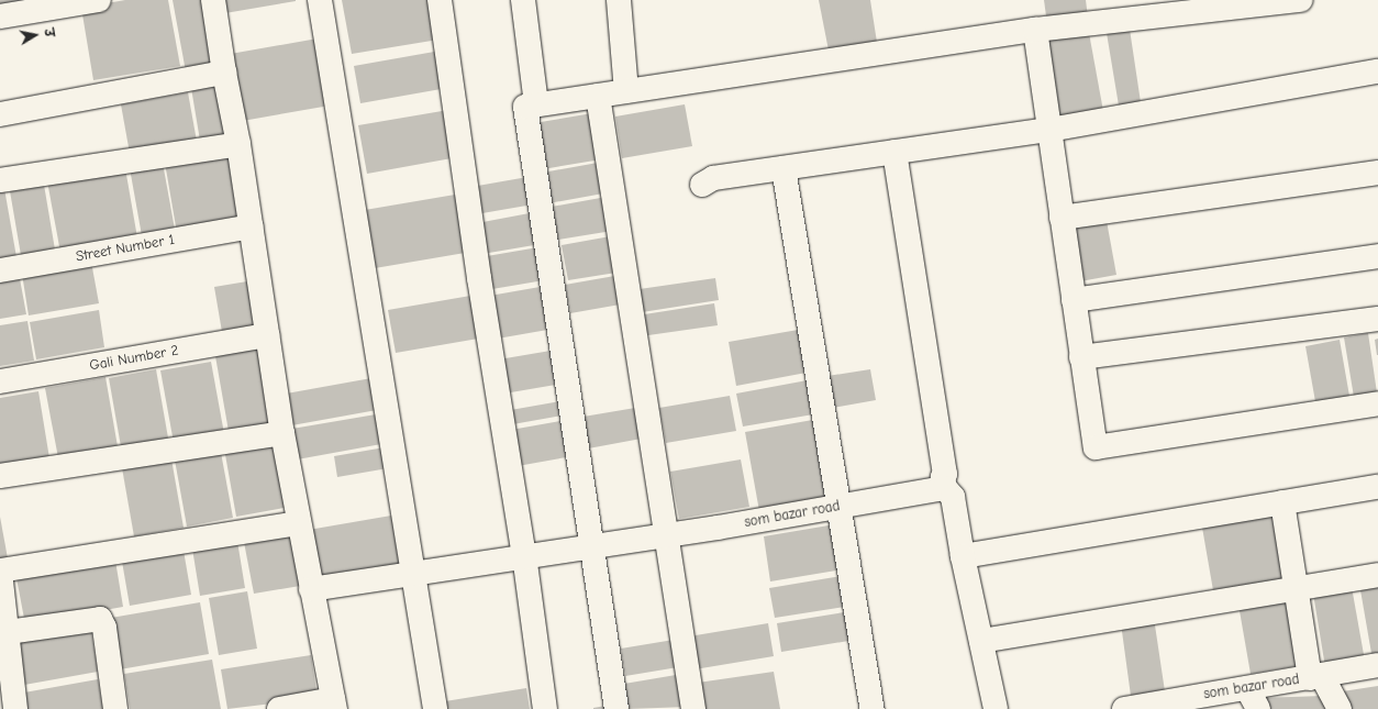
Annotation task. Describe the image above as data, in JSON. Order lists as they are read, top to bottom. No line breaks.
{"streets":{"street":["Street Number 1","Gali Number 2","som bazar road"]},"north":"right"}
